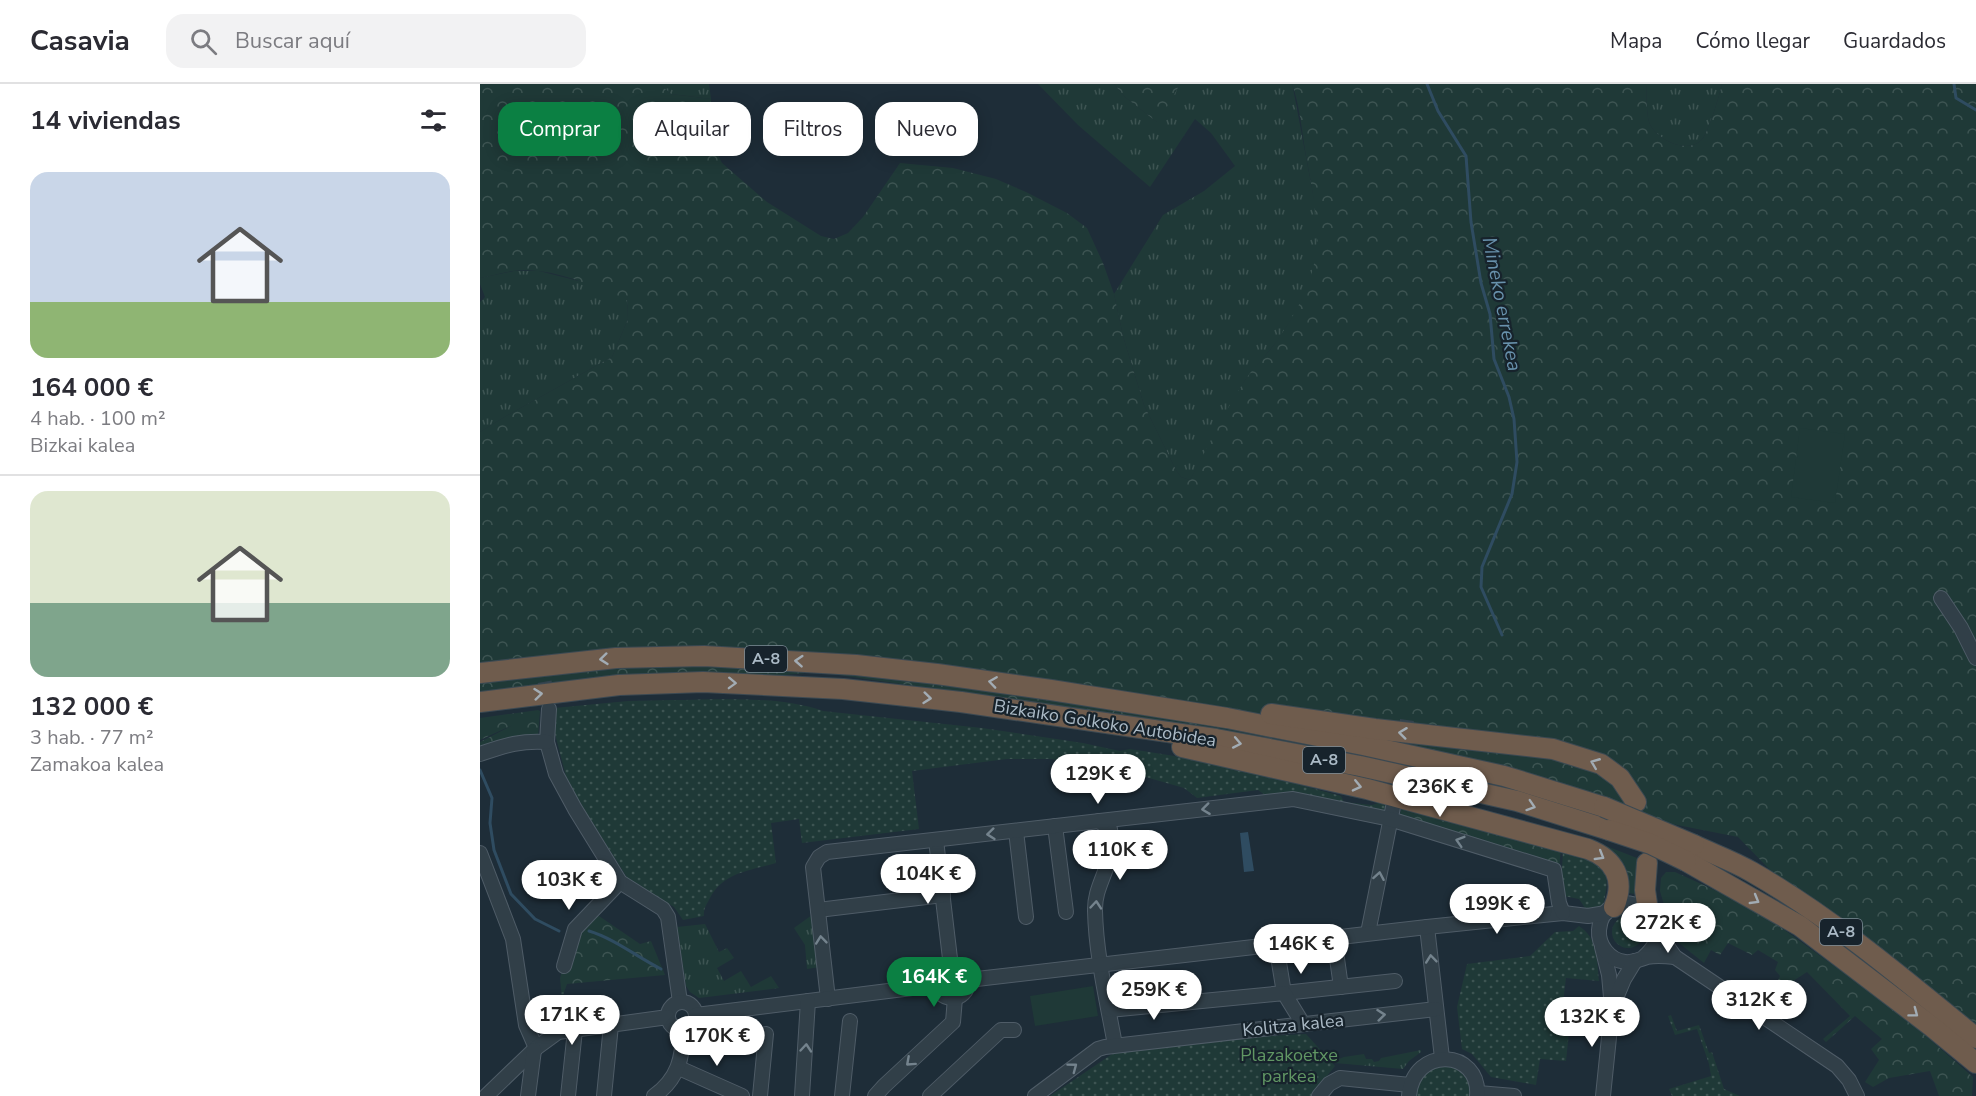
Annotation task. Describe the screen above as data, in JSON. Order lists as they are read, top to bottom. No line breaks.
{"streets":{"highway":["A-8","Bizkaiko Golkoko Autobidea"],"street":["Kolitza kalea"]},"water":["Mineko errekea"],"parks":["Plazakoetxe parkea"],"page":{"header":"Casavia","search":"Buscar aquí","nav":["Mapa","Cómo llegar","Guardados"],"heading":"14 viviendas","chip":["Comprar","Alquilar","Filtros","Nuevo"],"list":[{"name":"164 000 €","note":"4 hab. · 100 m² · Bizkai kalea"},{"name":"132 000 €","note":"3 hab. · 77 m² · Zamakoa kalea"}],"price":["129K €","236K €","110K €","104K €","103K €","199K €","272K €","146K €","164K €","259K €","312K €","171K €","132K €","170K €"]}}
